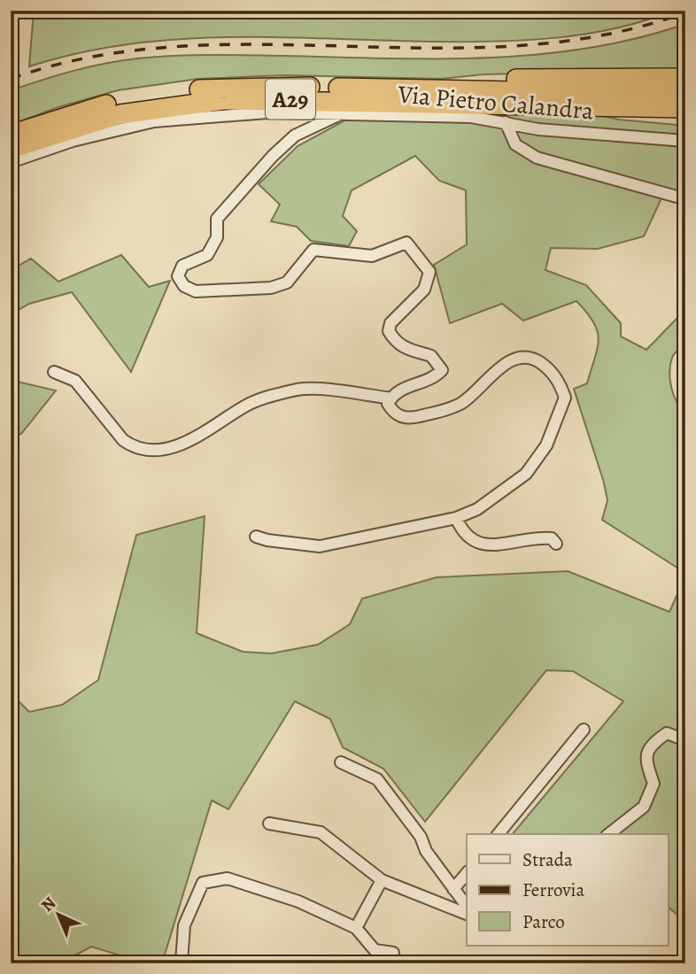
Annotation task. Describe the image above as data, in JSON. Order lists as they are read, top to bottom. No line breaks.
{"streets":{"highway":["A29"],"street":["Via Pietro Calandra"]},"legend":["Strada","Ferrovia","Parco"],"north":"top left"}
